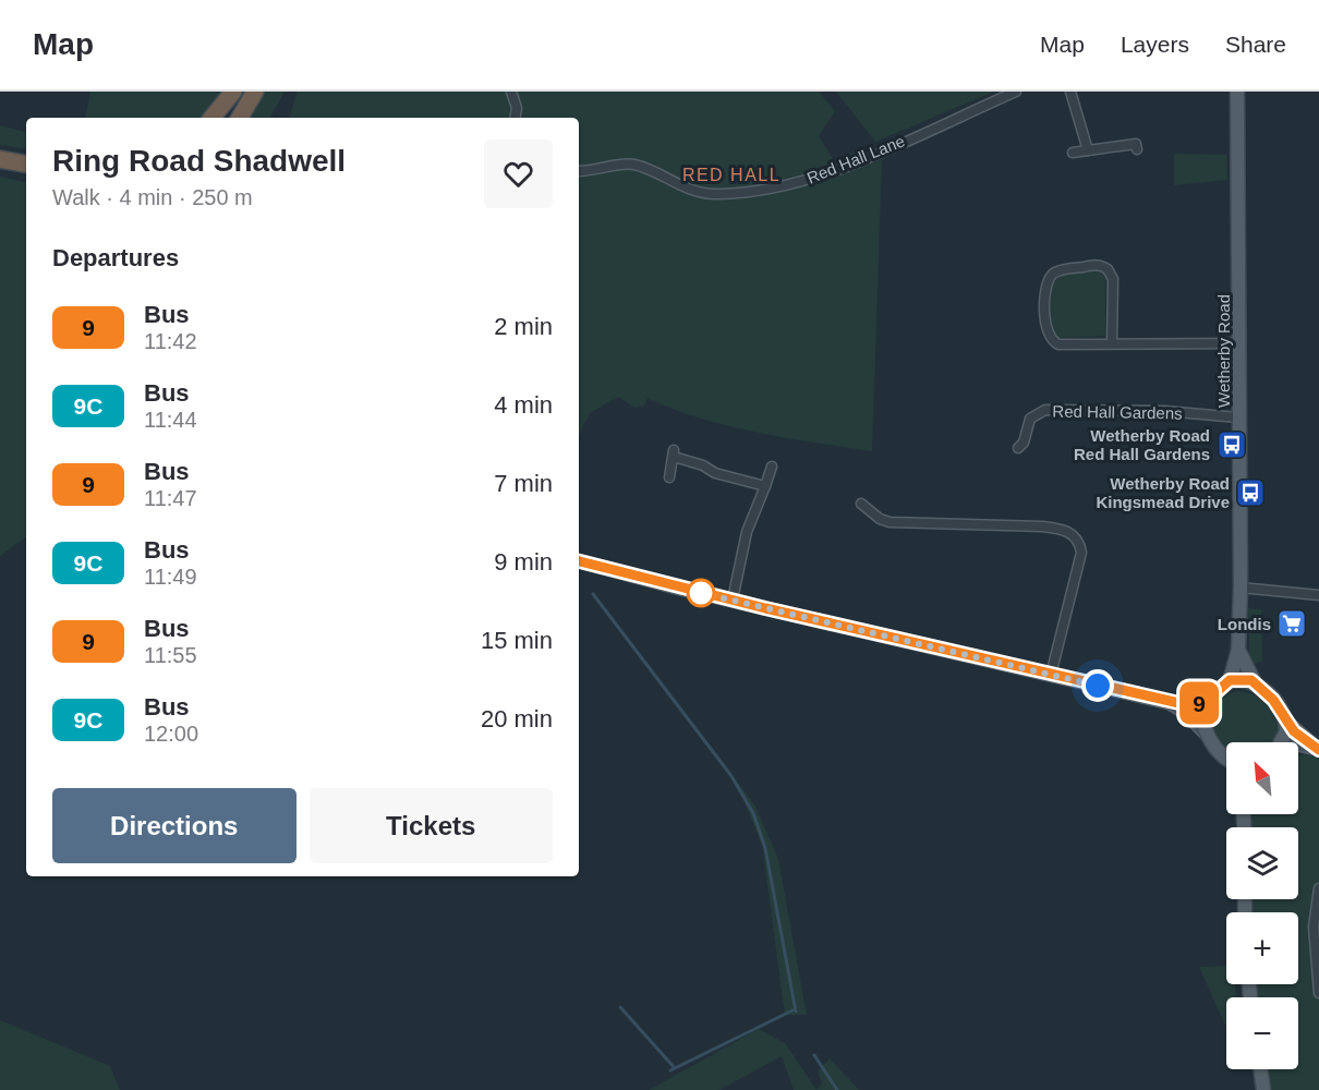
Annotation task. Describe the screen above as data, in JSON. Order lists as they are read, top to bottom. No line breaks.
{"streets":{"main road":["Wetherby Road"],"street":["Red Hall Lane","Red Hall Gardens"]},"crossings":[["Wetherby Road","Red Hall Gardens"]],"districts":["RED HALL"],"places":{"bus stop":["Wetherby Road Red Hall Gardens","Wetherby Road Kingsmead Drive"],"supermarket":["Londis"]},"lines":["bus line 9"],"north":"top left","page":{"header":"Map","nav":["Map","Layers","Share"],"on_map":"9","heading":[["Ring Road Shadwell","Walk · 4 min · 250 m"],"Departures"],"list":[{"mark":"9","name":"Bus","note":"11:42","value":"2 min"},{"mark":"9C","name":"Bus","note":"11:44","value":"4 min"},{"mark":"9","name":"Bus","note":"11:47","value":"7 min"},{"mark":"9C","name":"Bus","note":"11:49","value":"9 min"},{"mark":"9","name":"Bus","note":"11:55","value":"15 min"},{"mark":"9C","name":"Bus","note":"12:00","value":"20 min"}],"map_buttons":["+","−"],"buttons":["Directions","Tickets"]}}
